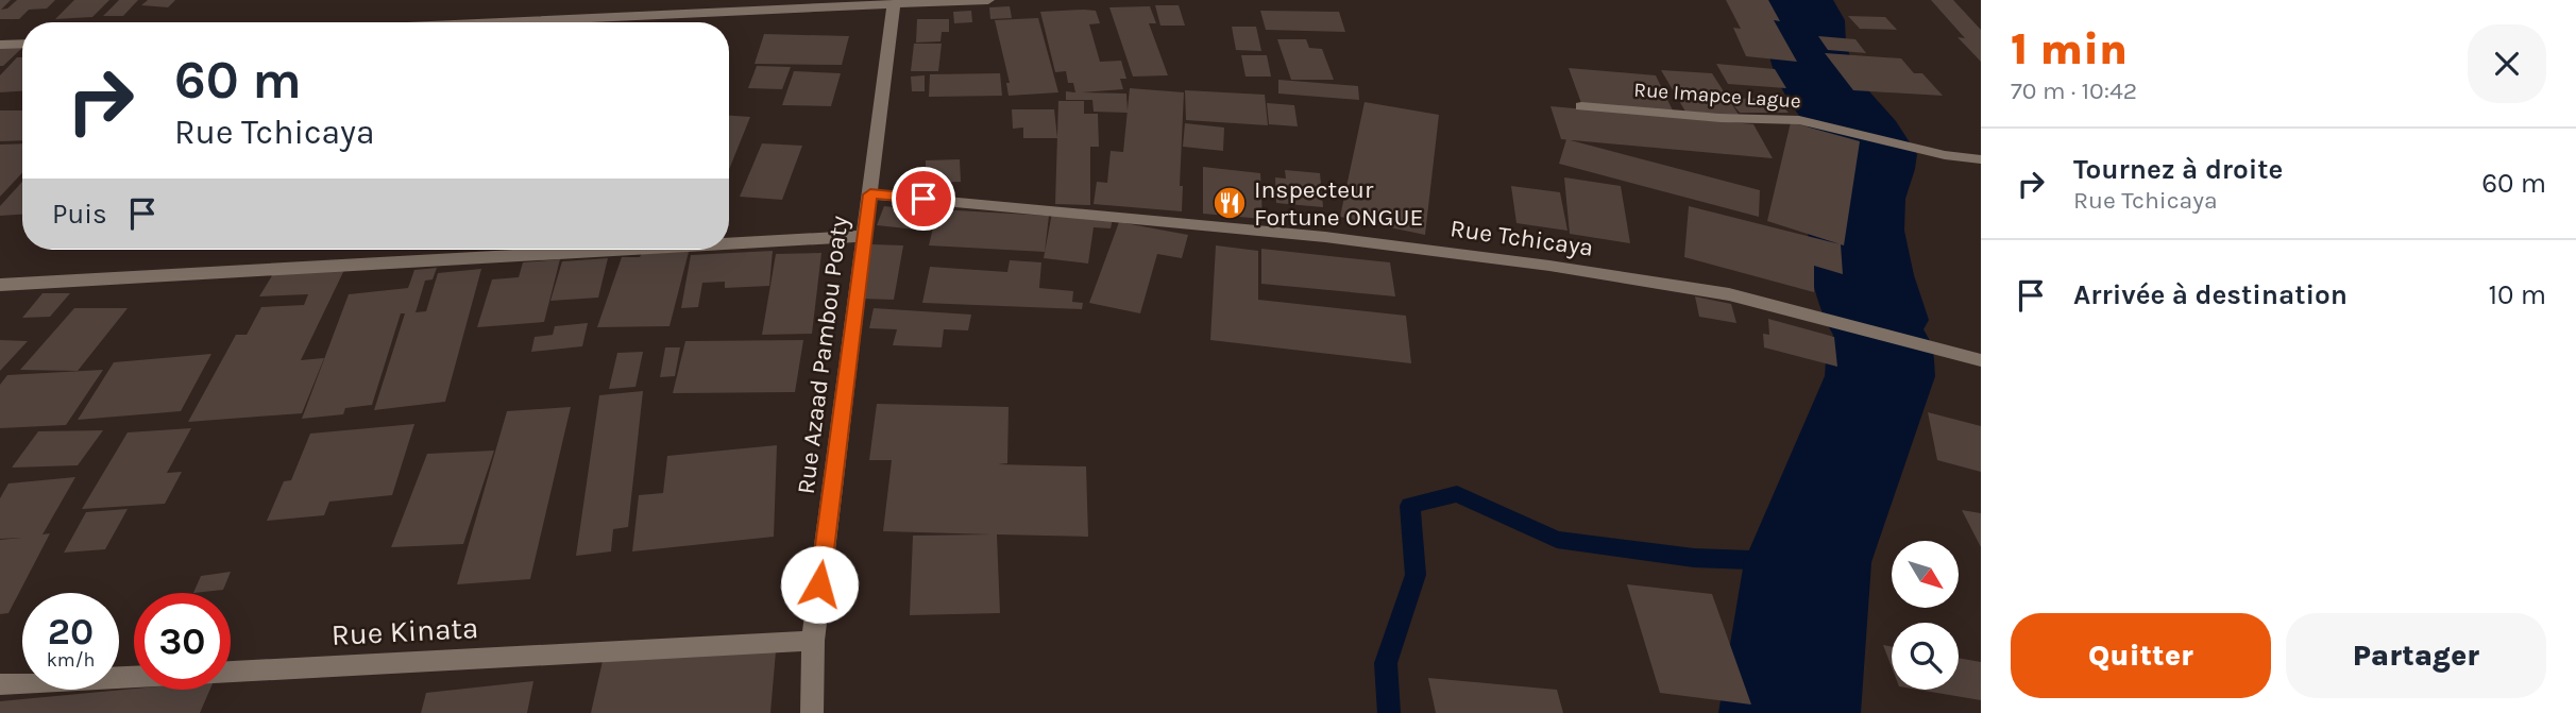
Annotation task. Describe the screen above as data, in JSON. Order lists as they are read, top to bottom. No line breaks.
{"streets":{"street":["Rue Imapce Lague","Rue Tchicaya","Rue Azaad Pambou Poaty","Rue Kinata"]},"crossings":[["Rue Tchicaya","Rue Azaad Pambou Poaty"],["Rue Azaad Pambou Poaty","Rue Kinata"]],"places":{"restaurant":["Inspecteur Fortune ONGUE"]},"north":"bottom right","page":{"heading":["1 min","70 m · 10:42"],"turn":["60 m","Rue Tchicaya"],"list":[{"name":"Tournez à droite","note":"Rue Tchicaya","value":"60 m"},{"name":"Arrivée à destination","value":"10 m"}],"then":"Puis","speed":"20 km/h","limit":"30","buttons":["Quitter","Partager"]}}
